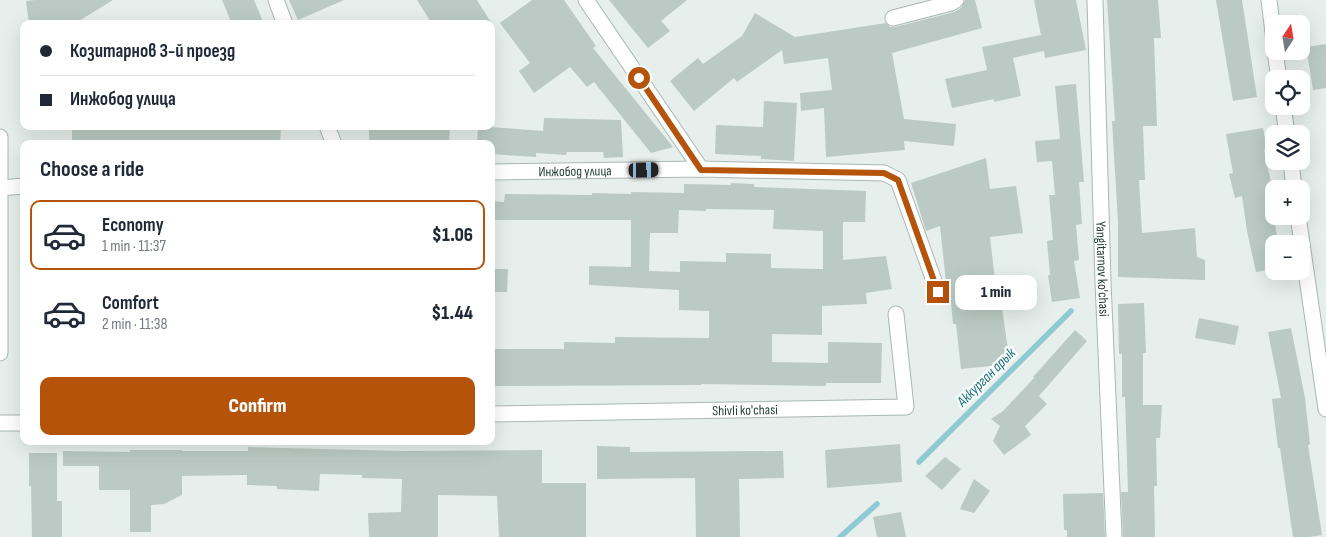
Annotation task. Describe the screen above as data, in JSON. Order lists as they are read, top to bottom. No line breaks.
{"streets":{"street":["Инжобод улица","Yangitarnov ko'chasi","Shivli ko'chasi"]},"water":["Аккурган арык"],"north":"top","page":{"map_buttons":["+","−"],"banner":["Козитарнов 3-й проезд","Инжобод улица"],"heading":"Choose a ride","list":[{"name":"Economy","note":"1 min · 11:37","value":"$1.06"},{"name":"Comfort","note":"2 min · 11:38","value":"$1.44"}],"bubble":"1 min","buttons":"Confirm"}}
